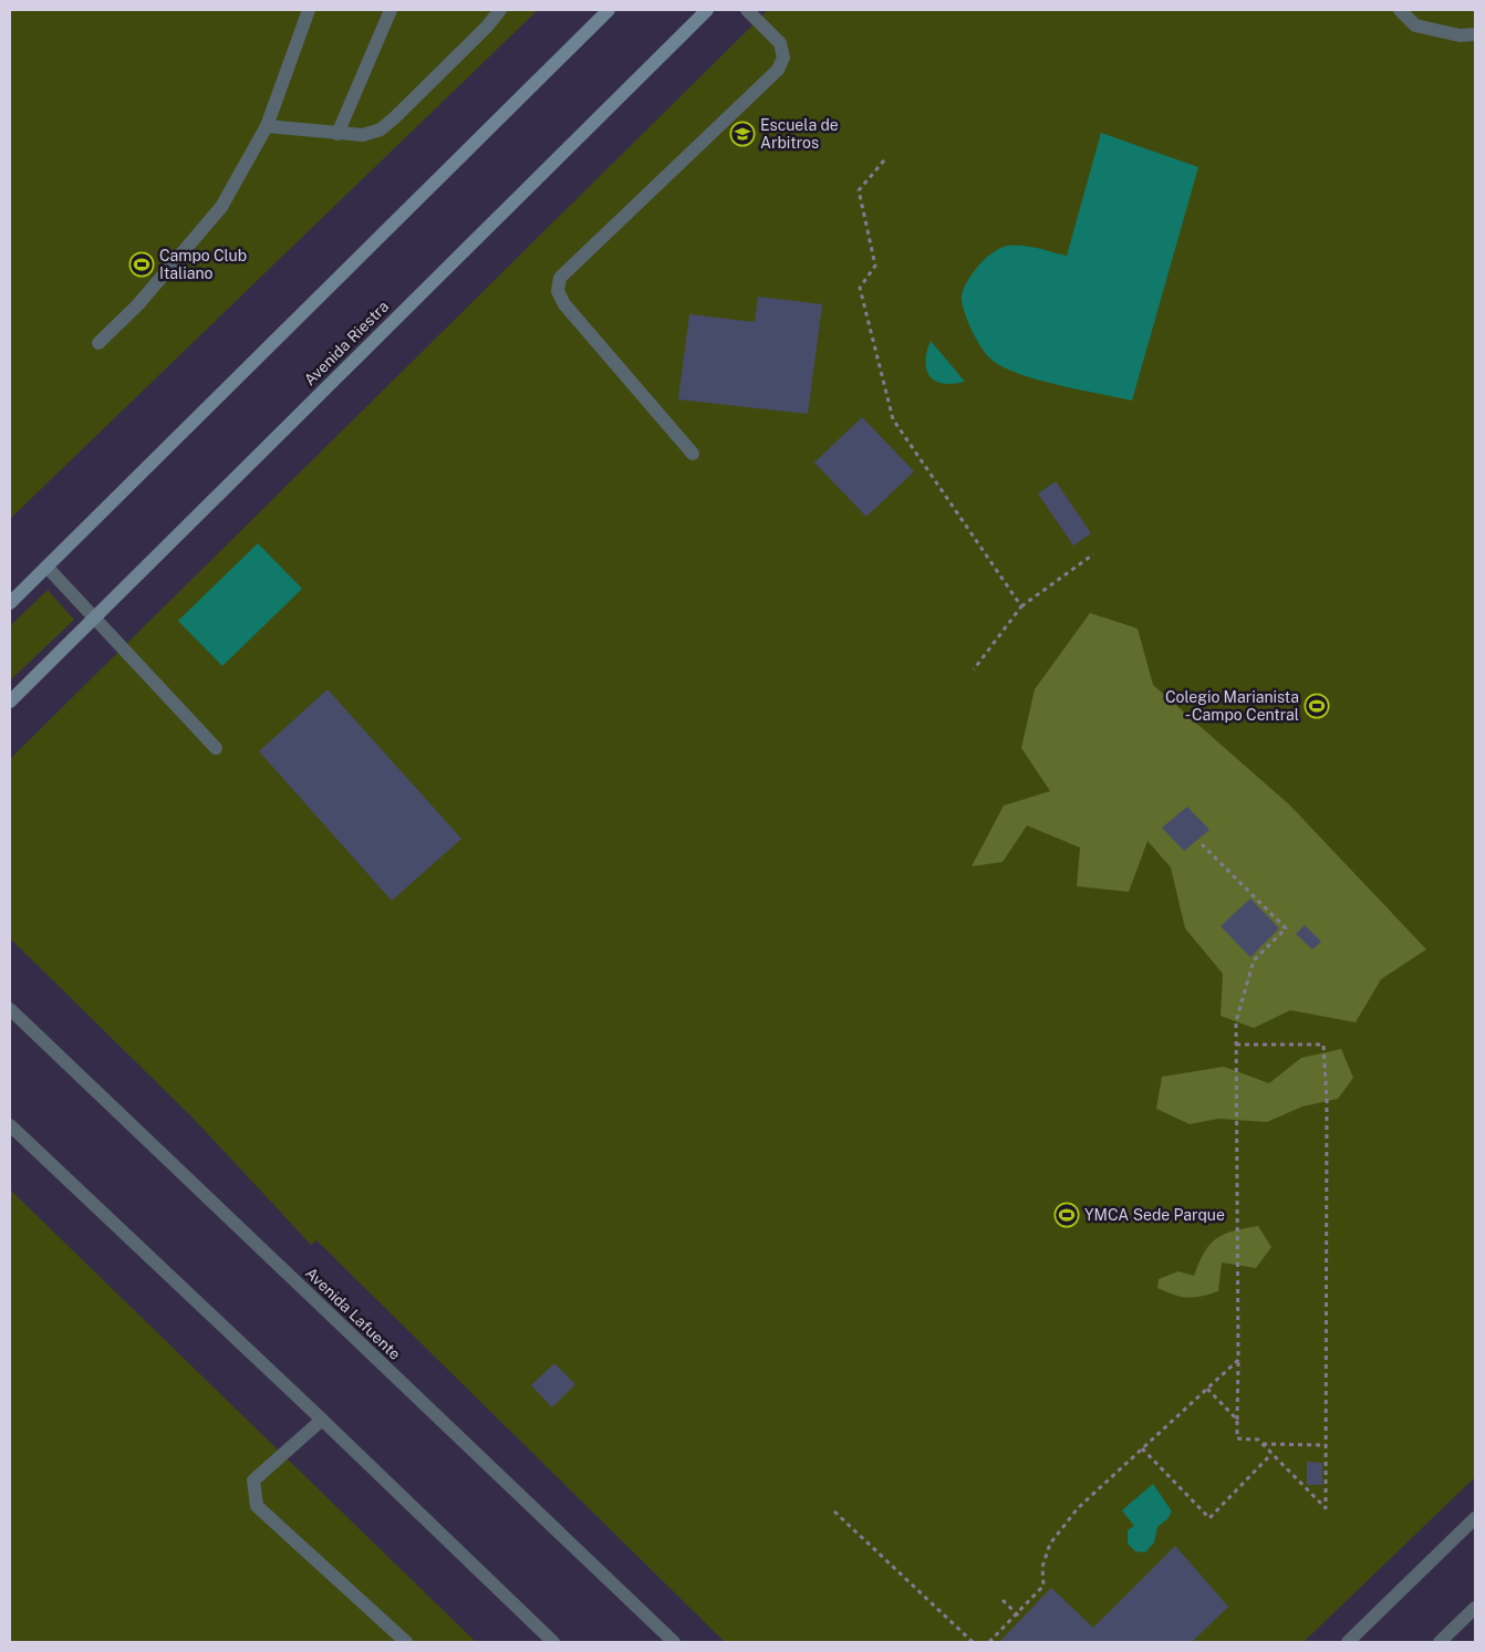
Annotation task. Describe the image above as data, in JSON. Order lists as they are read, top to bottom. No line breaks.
{"streets":{"main road":["Avenida Riestra"],"street":["Avenida Lafuente"]},"places":{"school or university":["Escuela de Arbitros"],"sports":["Campo Club Italiano","Colegio Marianista - Campo Central","YMCA Sede Parque"]}}
